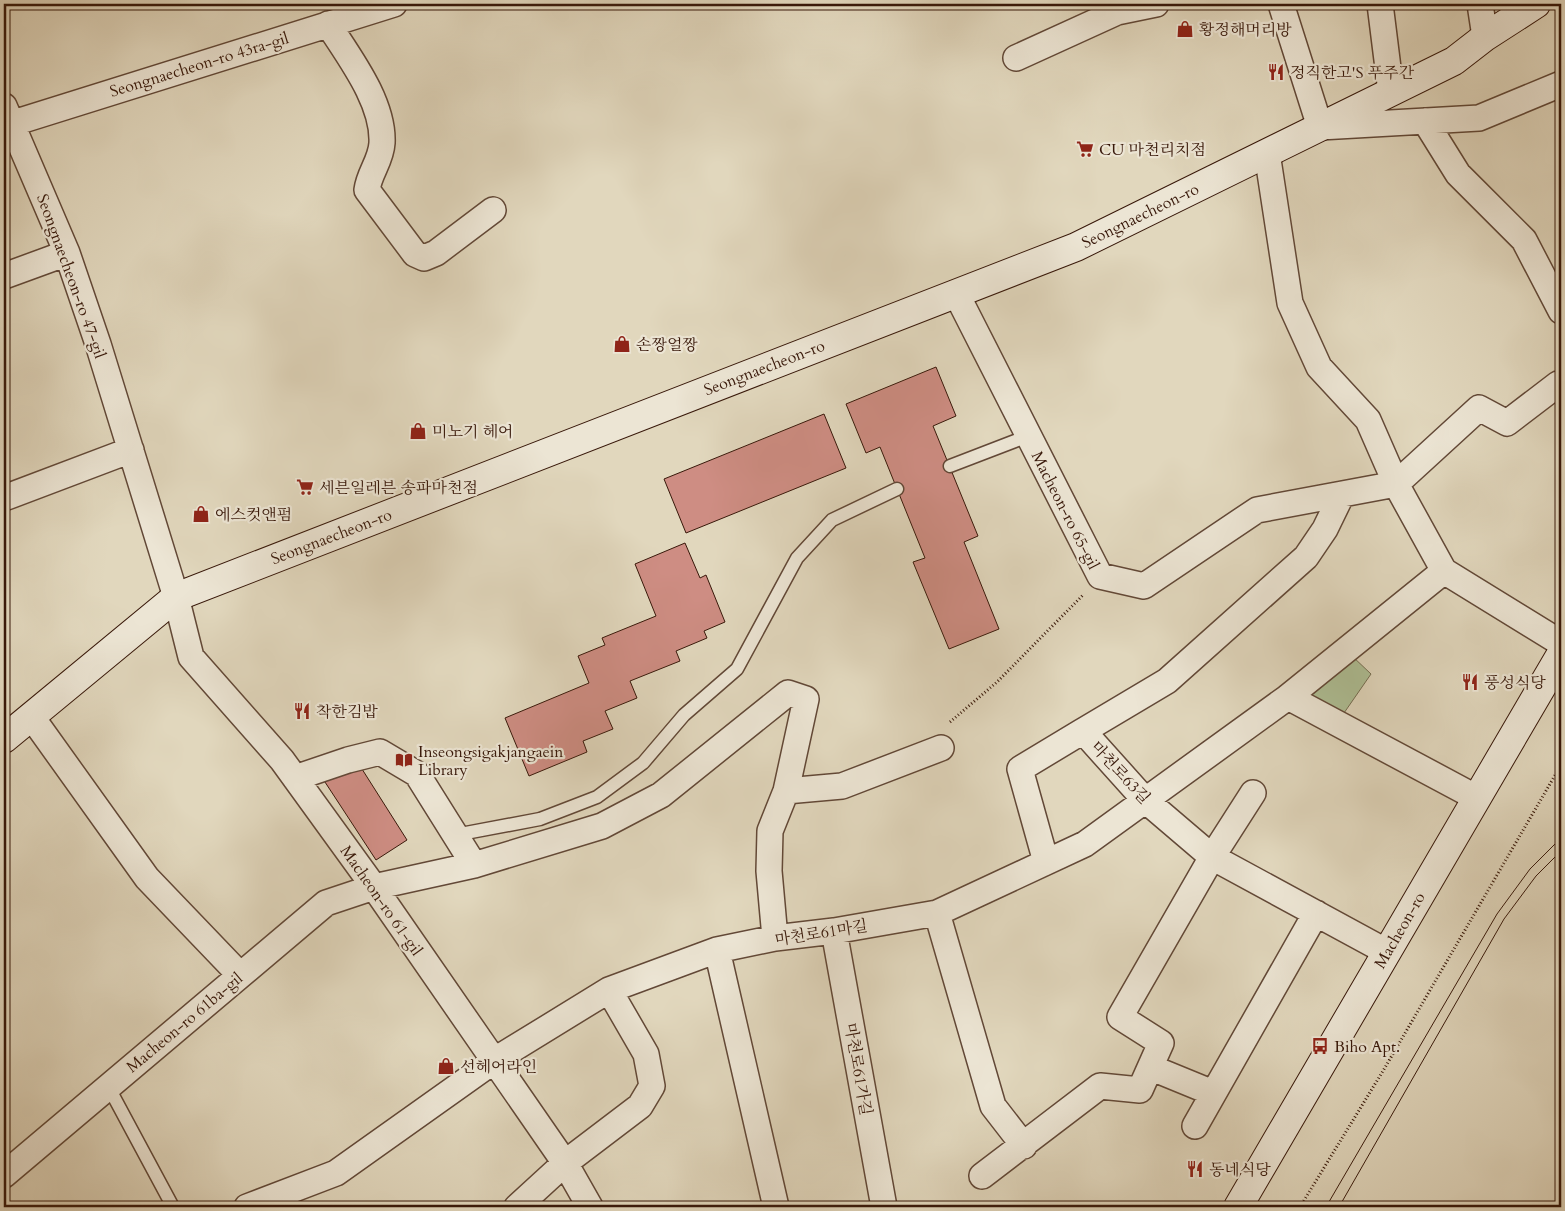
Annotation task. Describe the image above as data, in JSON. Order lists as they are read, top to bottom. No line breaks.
{"streets":{"street":["Seongnaecheon-ro 43ra-gil","Seongnaecheon-ro","Seongnaecheon-ro 47-gil","Macheon-ro 65-gil","마천로63길","Macheon-ro 61-gil","Macheon-ro","마천로61마길","Macheon-ro 61ba-gil","마천로61가길"]},"crossings":[["Seongnaecheon-ro 43ra-gil","Seongnaecheon-ro 47-gil"],["Seongnaecheon-ro","Seongnaecheon-ro 47-gil"],["Seongnaecheon-ro","Macheon-ro 65-gil"],["Seongnaecheon-ro","Macheon-ro 61-gil"],["Seongnaecheon-ro 47-gil","Macheon-ro 61-gil"],["Macheon-ro 65-gil","마천로63길"],["마천로63길","Macheon-ro"],["마천로63길","마천로61마길"],["Macheon-ro 61-gil","마천로61마길"],["Macheon-ro 61-gil","Macheon-ro 61ba-gil"],["마천로61마길","마천로61가길"]],"places":{"shop":["황정해머리방","손짱얼짱","미노기 헤어","에스컷앤펌","선헤어라인"],"restaurant":["정직한고'S 푸주간","풍성식당","착한김밥","동네식당"],"supermarket":["CU 마천리치점","세븐일레븐 송파마천점"],"library":["Inseongsigakjangaein Library"],"bus stop":["Biho Apt."]}}
